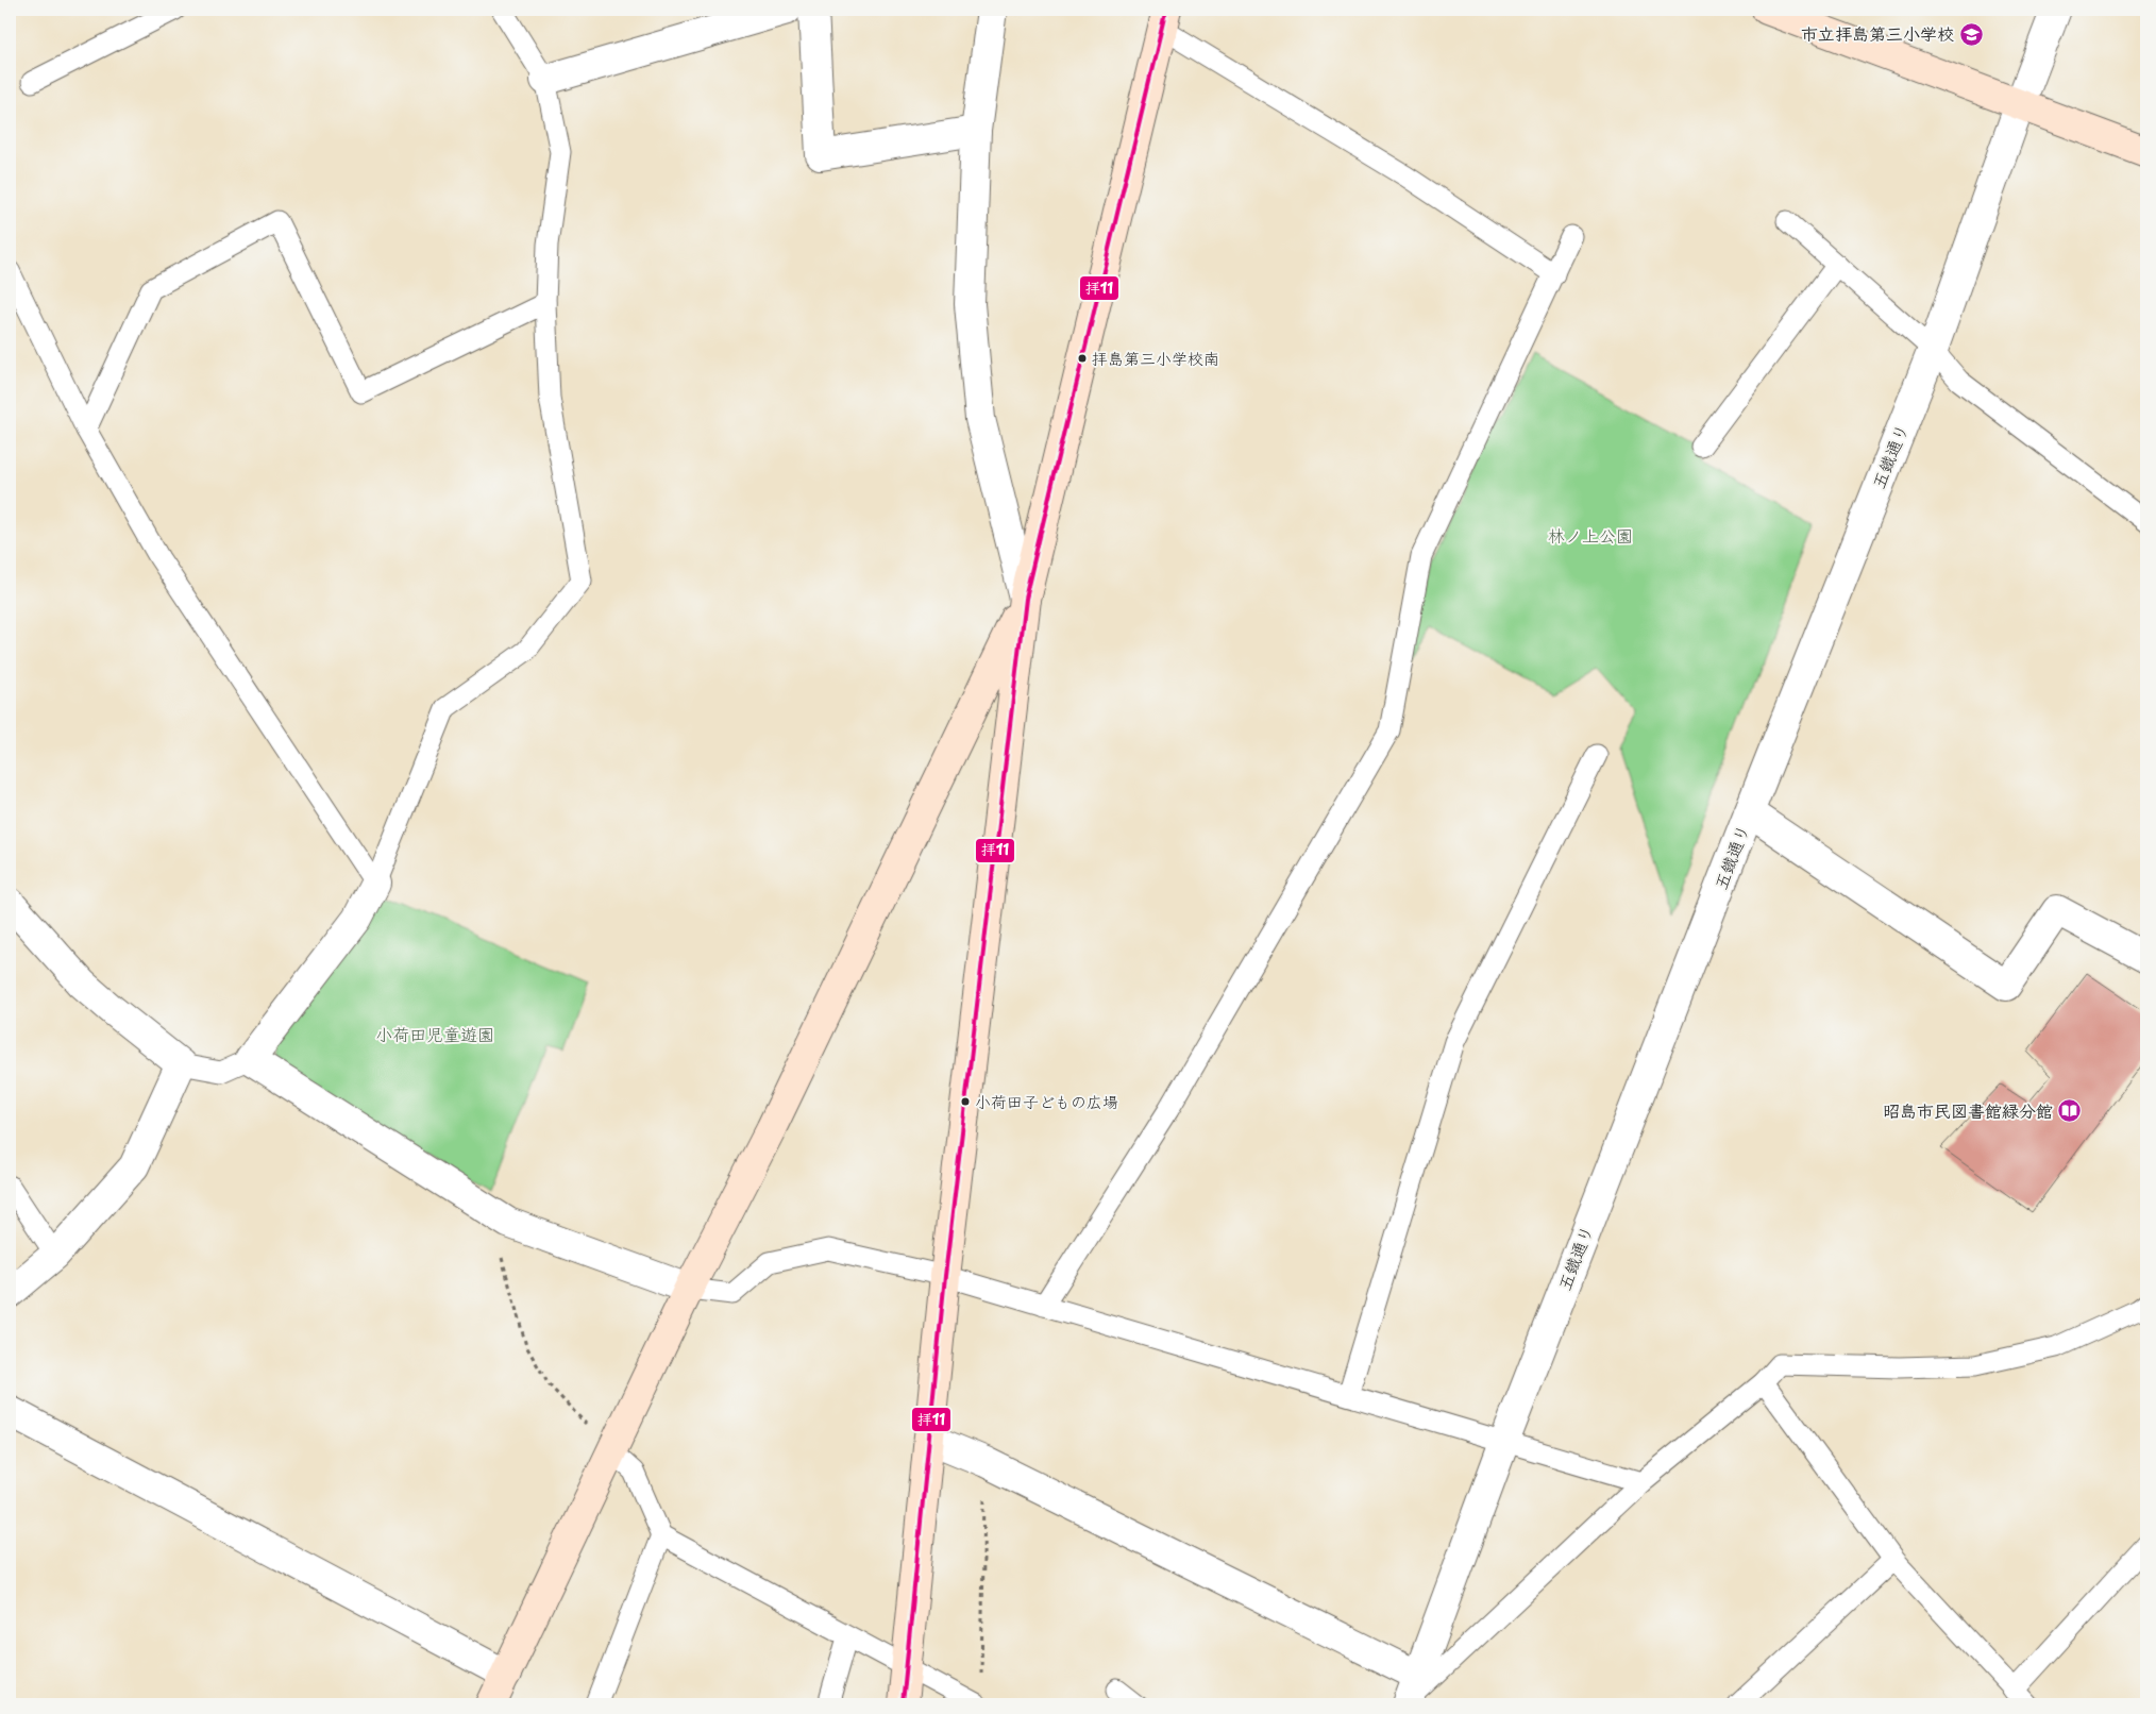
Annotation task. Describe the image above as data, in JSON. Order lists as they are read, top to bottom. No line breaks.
{"streets":{"street":["五鐵通り"]},"parks":["林ノ上公園","小荷田児童遊園"],"places":{"school or university":["市立拝島第三小学校"],"other":["拝島第三小学校南","小荷田子どもの広場"],"library":["昭島市民図書館緑分館"]},"lines":["transit line 拝11"]}
